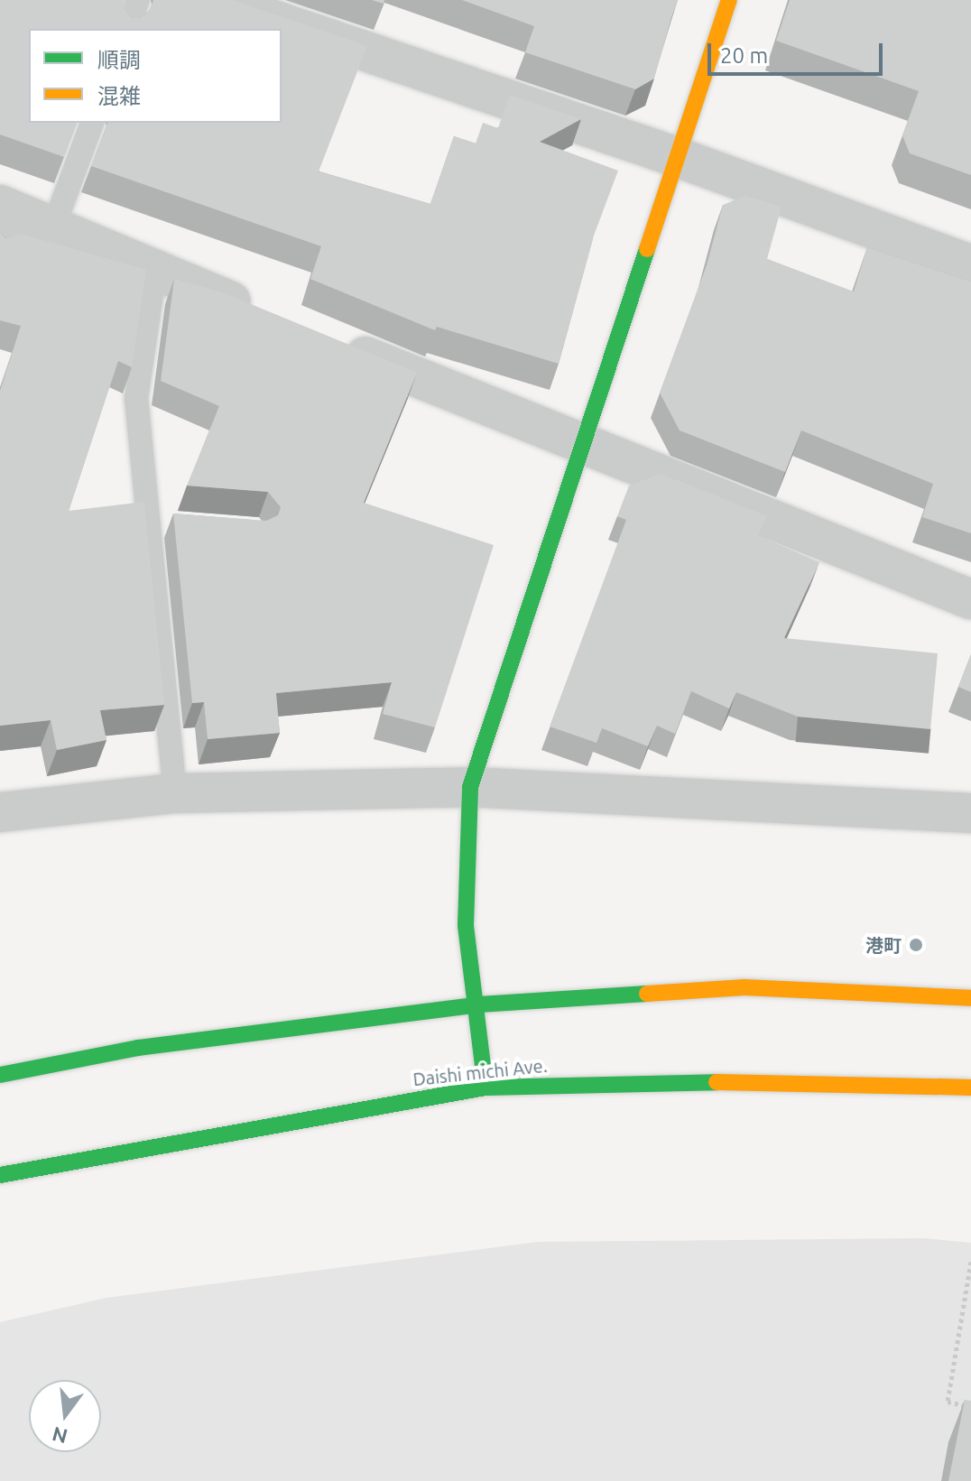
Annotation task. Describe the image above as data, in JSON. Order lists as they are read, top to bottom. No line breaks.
{"streets":{"main road":["Daishi michi Ave."]},"places":["港町"],"legend":["順調","混雑"],"scale_bar":"20 m","north":"bottom"}
